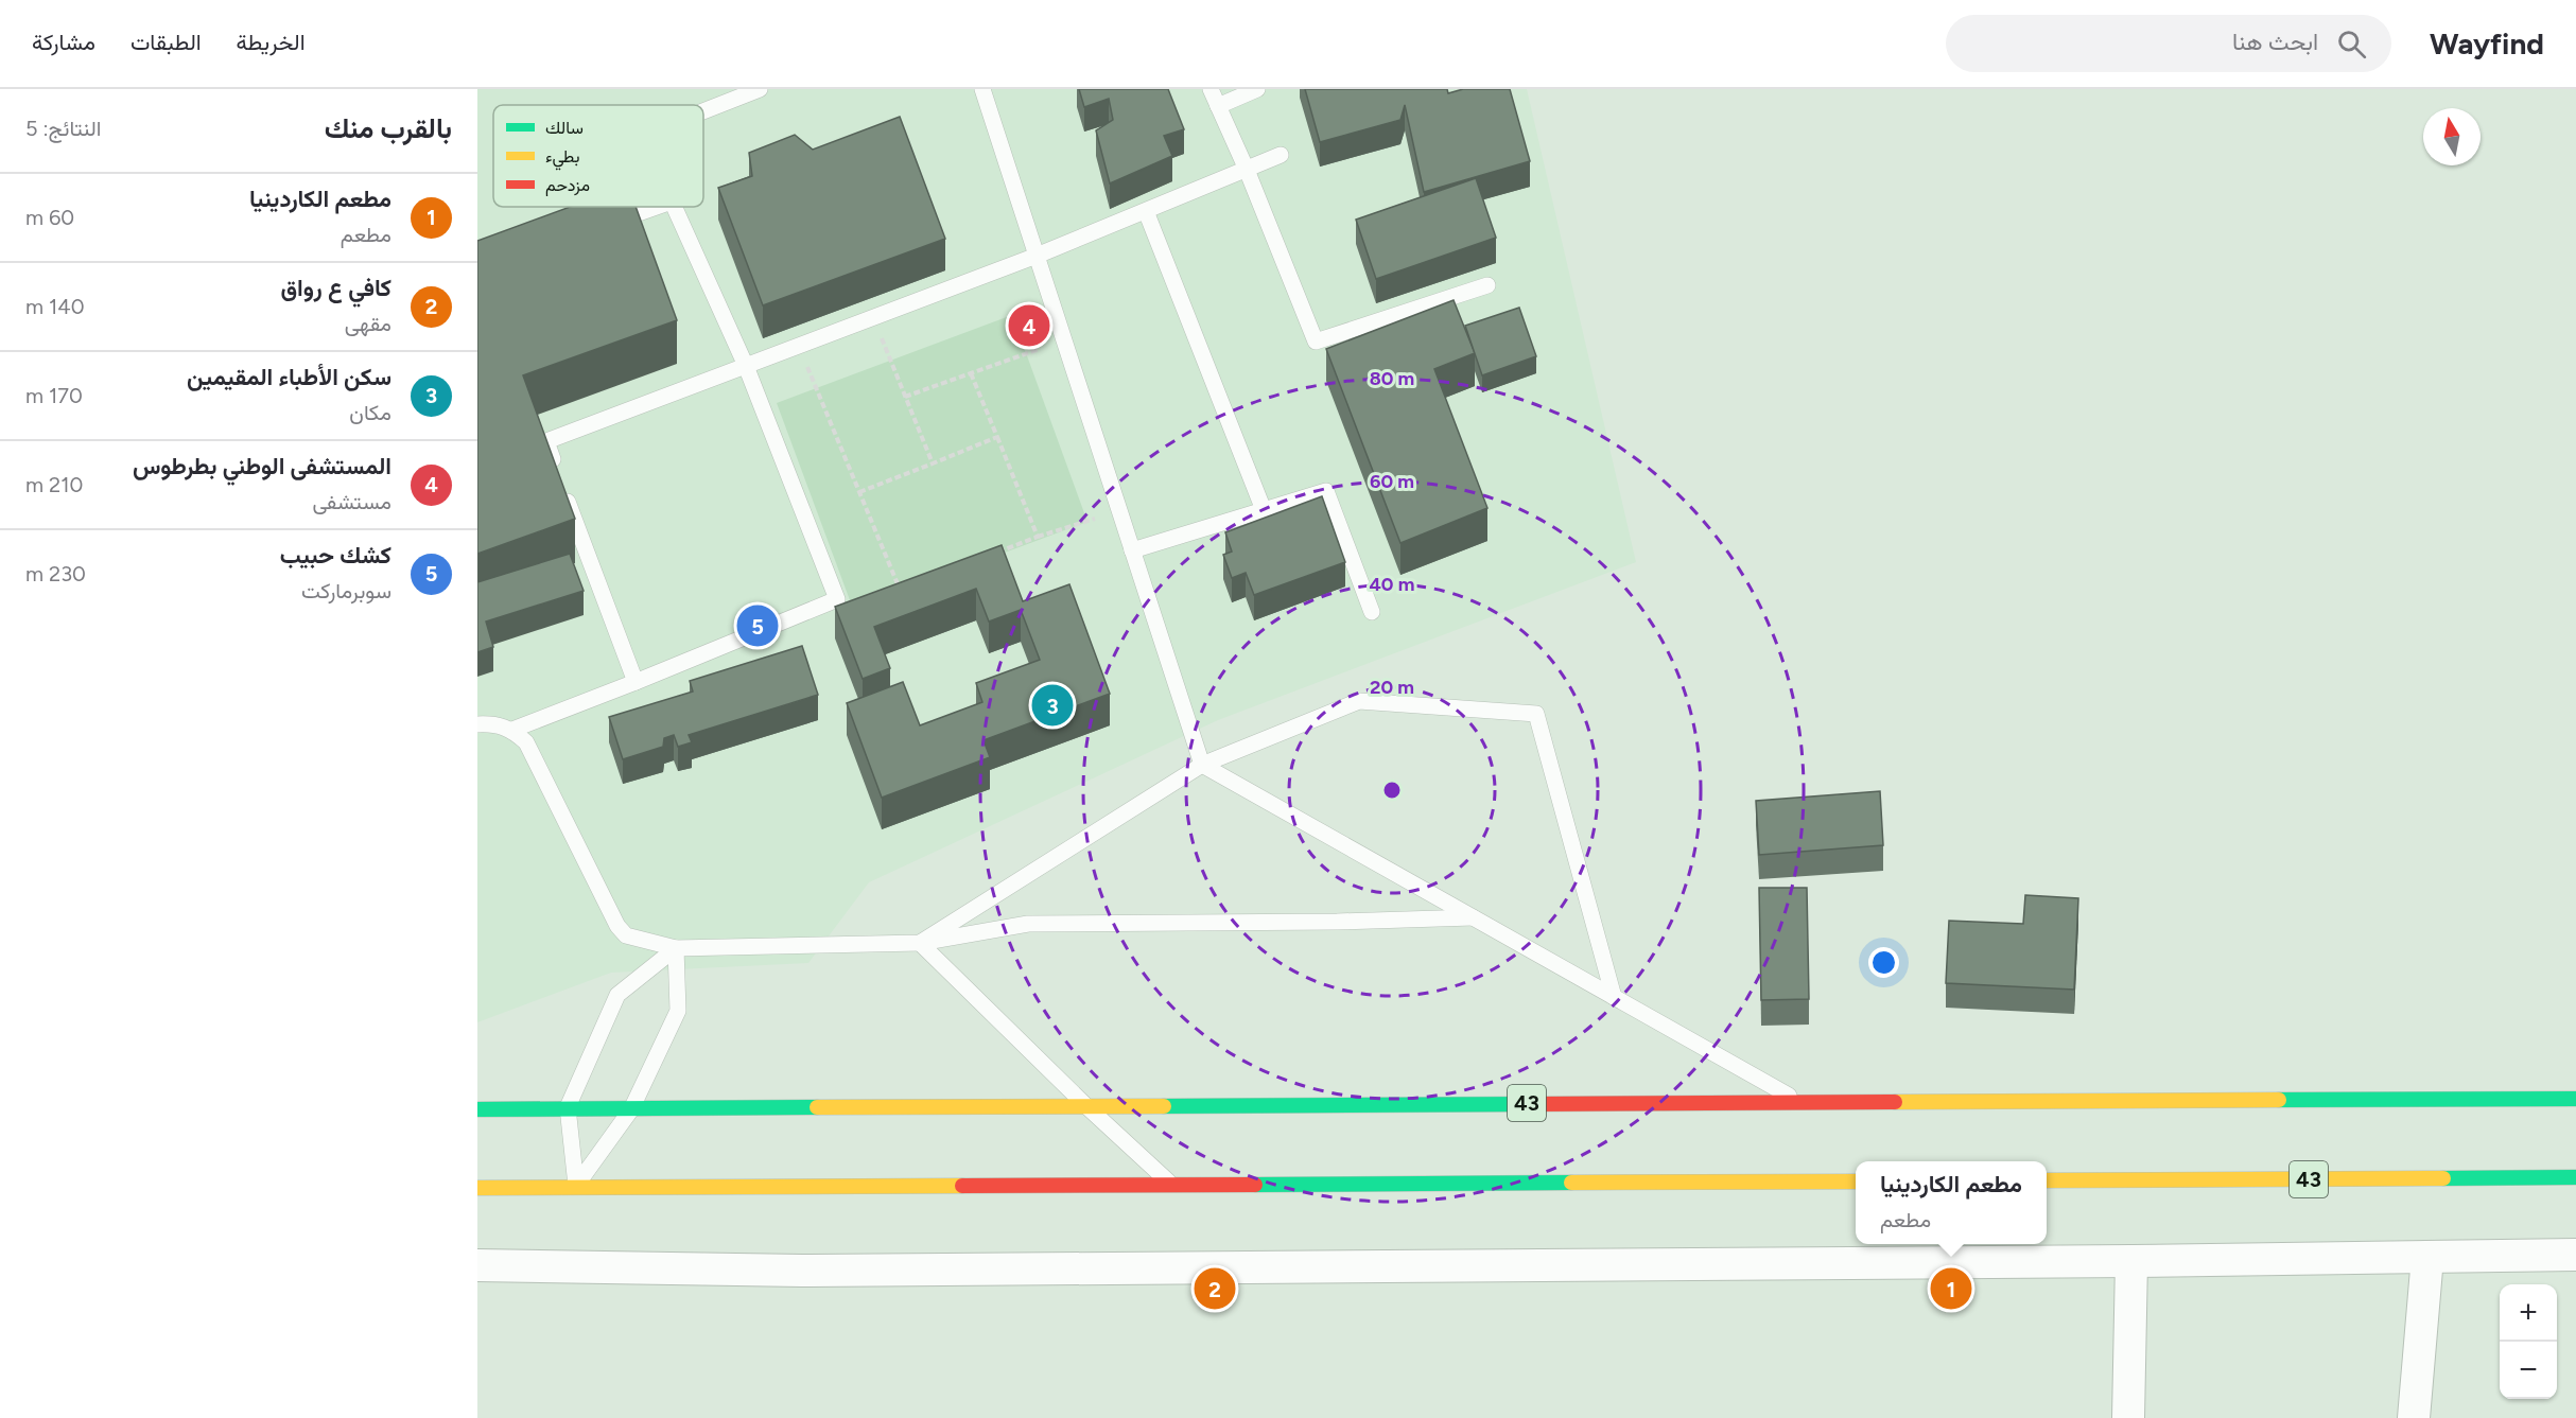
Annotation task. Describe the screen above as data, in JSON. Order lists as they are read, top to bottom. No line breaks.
{"streets":{"main road":["43"]},"legend":["سالك","بطيء","مزدحم"],"north":"top","page":{"header":"Wayfind","search":"ابحث هنا","nav":["الخريطة","الطبقات","مشاركة"],"heading":["بالقرب منك","النتائج: 5"],"list":[{"mark":"1","name":"مطعم الكاردينيا","note":"مطعم","value":"60 m"},{"mark":"2","name":"كافي ع رواق","note":"مقهى","value":"140 m"},{"mark":"3","name":"سكن الأطباء المقيمين","note":"مكان","value":"170 m"},{"mark":"4","name":"المستشفى الوطني بطرطوس","note":"مستشفى","value":"210 m"},{"mark":"5","name":"كشك حبيب","note":"سوبرماركت","value":"230 m"}],"pins":["4","5","3","1","2"],"popup":["مطعم الكاردينيا","مطعم"],"map_buttons":["+","−"]},"rings":["80 m","60 m","40 m","20 m"]}
